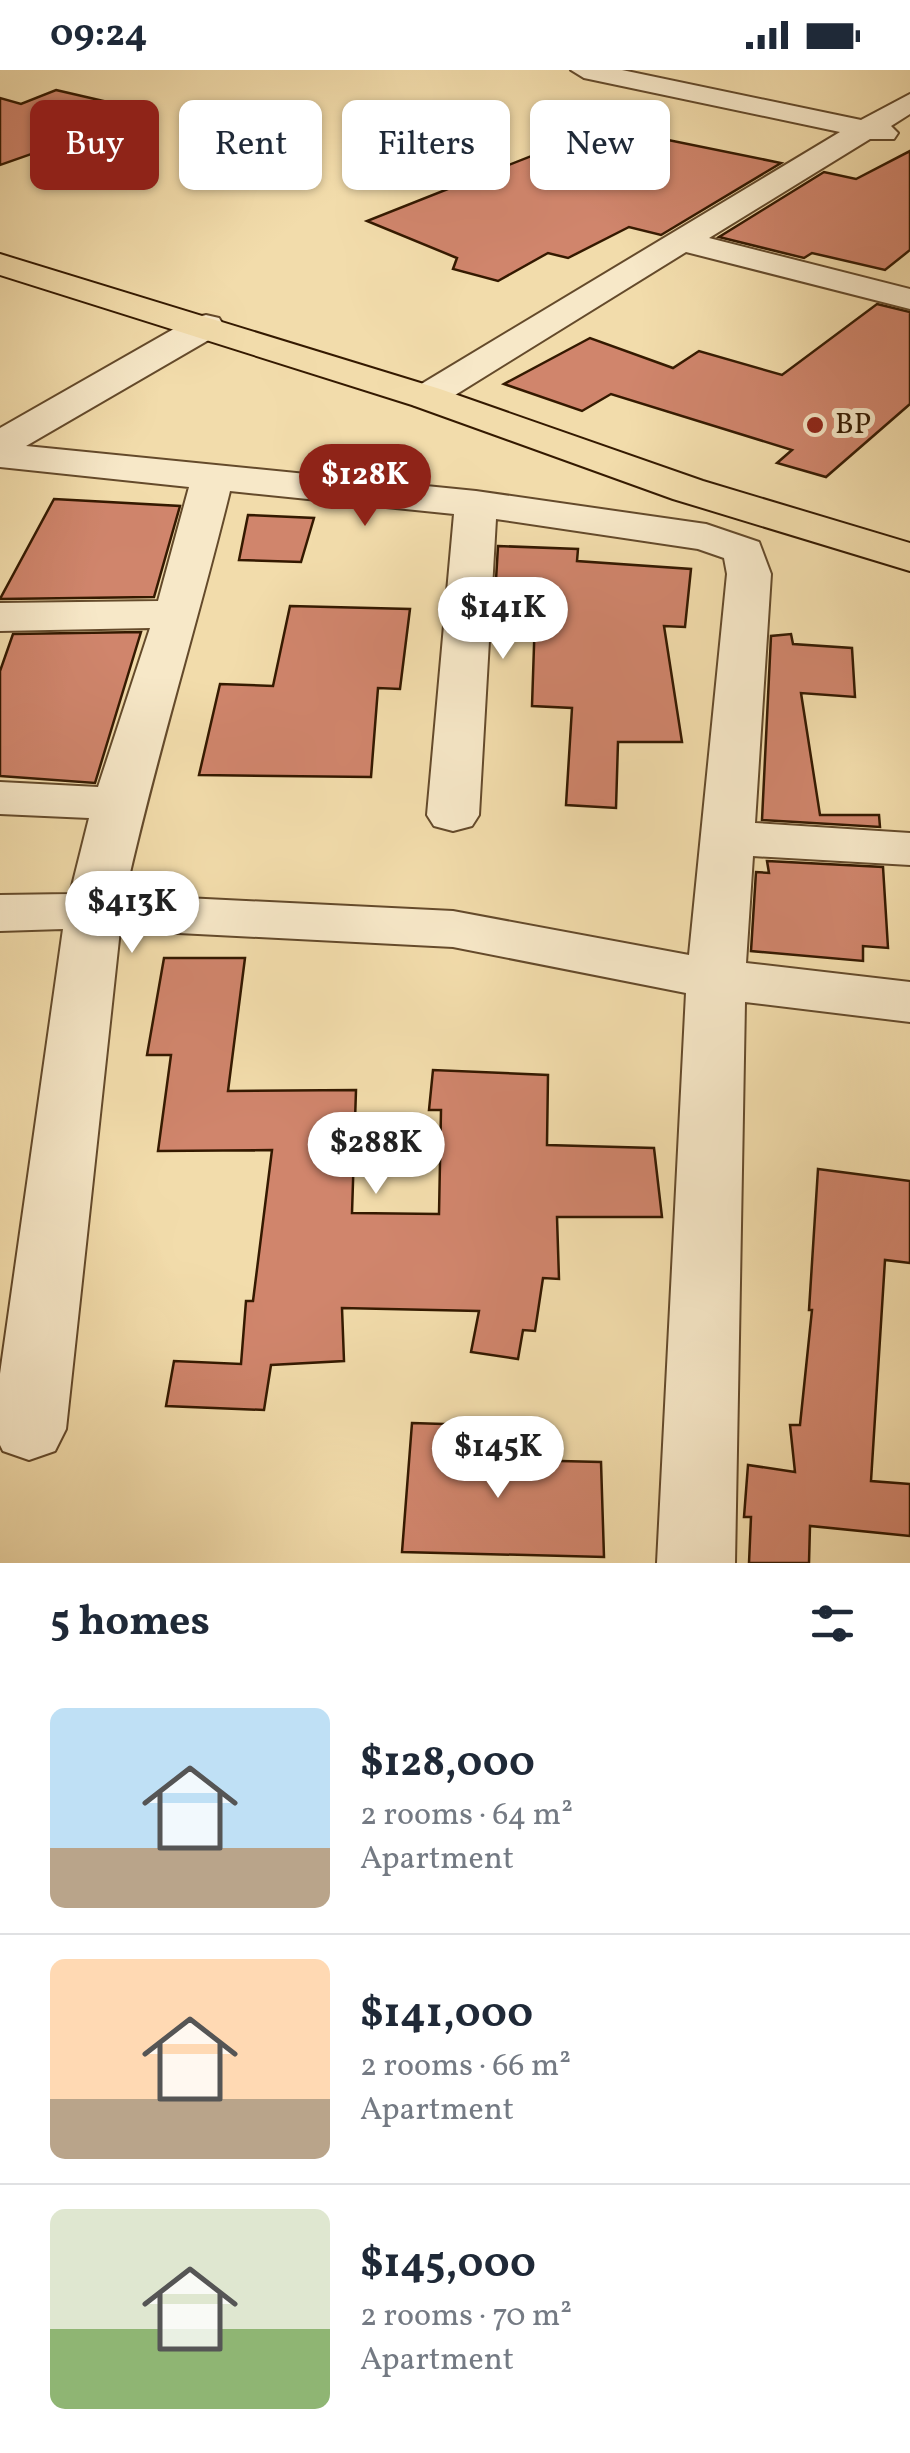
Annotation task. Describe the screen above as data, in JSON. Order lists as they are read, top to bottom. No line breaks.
{"places":["BP"],"page":{"status":"09:24","chip":["Buy","Rent","Filters","New"],"price":["$128K","$141K","$413K","$288K","$145K"],"heading":"5 homes","list":[{"name":"$128,000","note":"2 rooms · 64 m² · Apartment"},{"name":"$141,000","note":"2 rooms · 66 m² · Apartment"},{"name":"$145,000","note":"2 rooms · 70 m² · Apartment"}]}}
